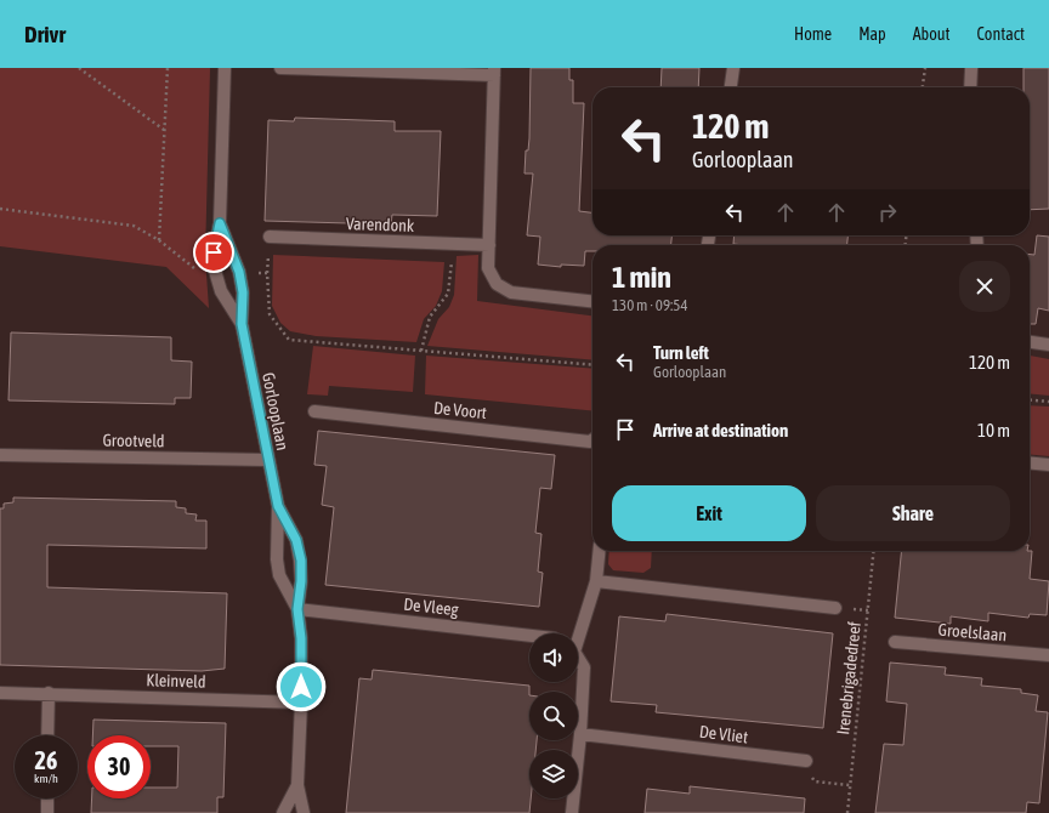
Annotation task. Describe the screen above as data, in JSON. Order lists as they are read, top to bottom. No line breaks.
{"streets":{"street":["Varendonk","De Voort","Gorlooplaan","Grootveld","De Vleeg","Groelslaan","Kleinveld","De Vliet"],"path":["Irenebrigadedreef"]},"crossings":[["Gorlooplaan","Grootveld"],["Gorlooplaan","De Vleeg"],["Gorlooplaan","Kleinveld"]],"page":{"header":"Drivr","nav":["Home","Map","About","Contact"],"turn":["120 m","Gorlooplaan"],"heading":["1 min","130 m · 09:54"],"list":[{"name":"Turn left","note":"Gorlooplaan","value":"120 m"},{"name":"Arrive at destination","value":"10 m"}],"buttons":["Exit","Share"],"speed":"26 km/h","limit":"30"}}
